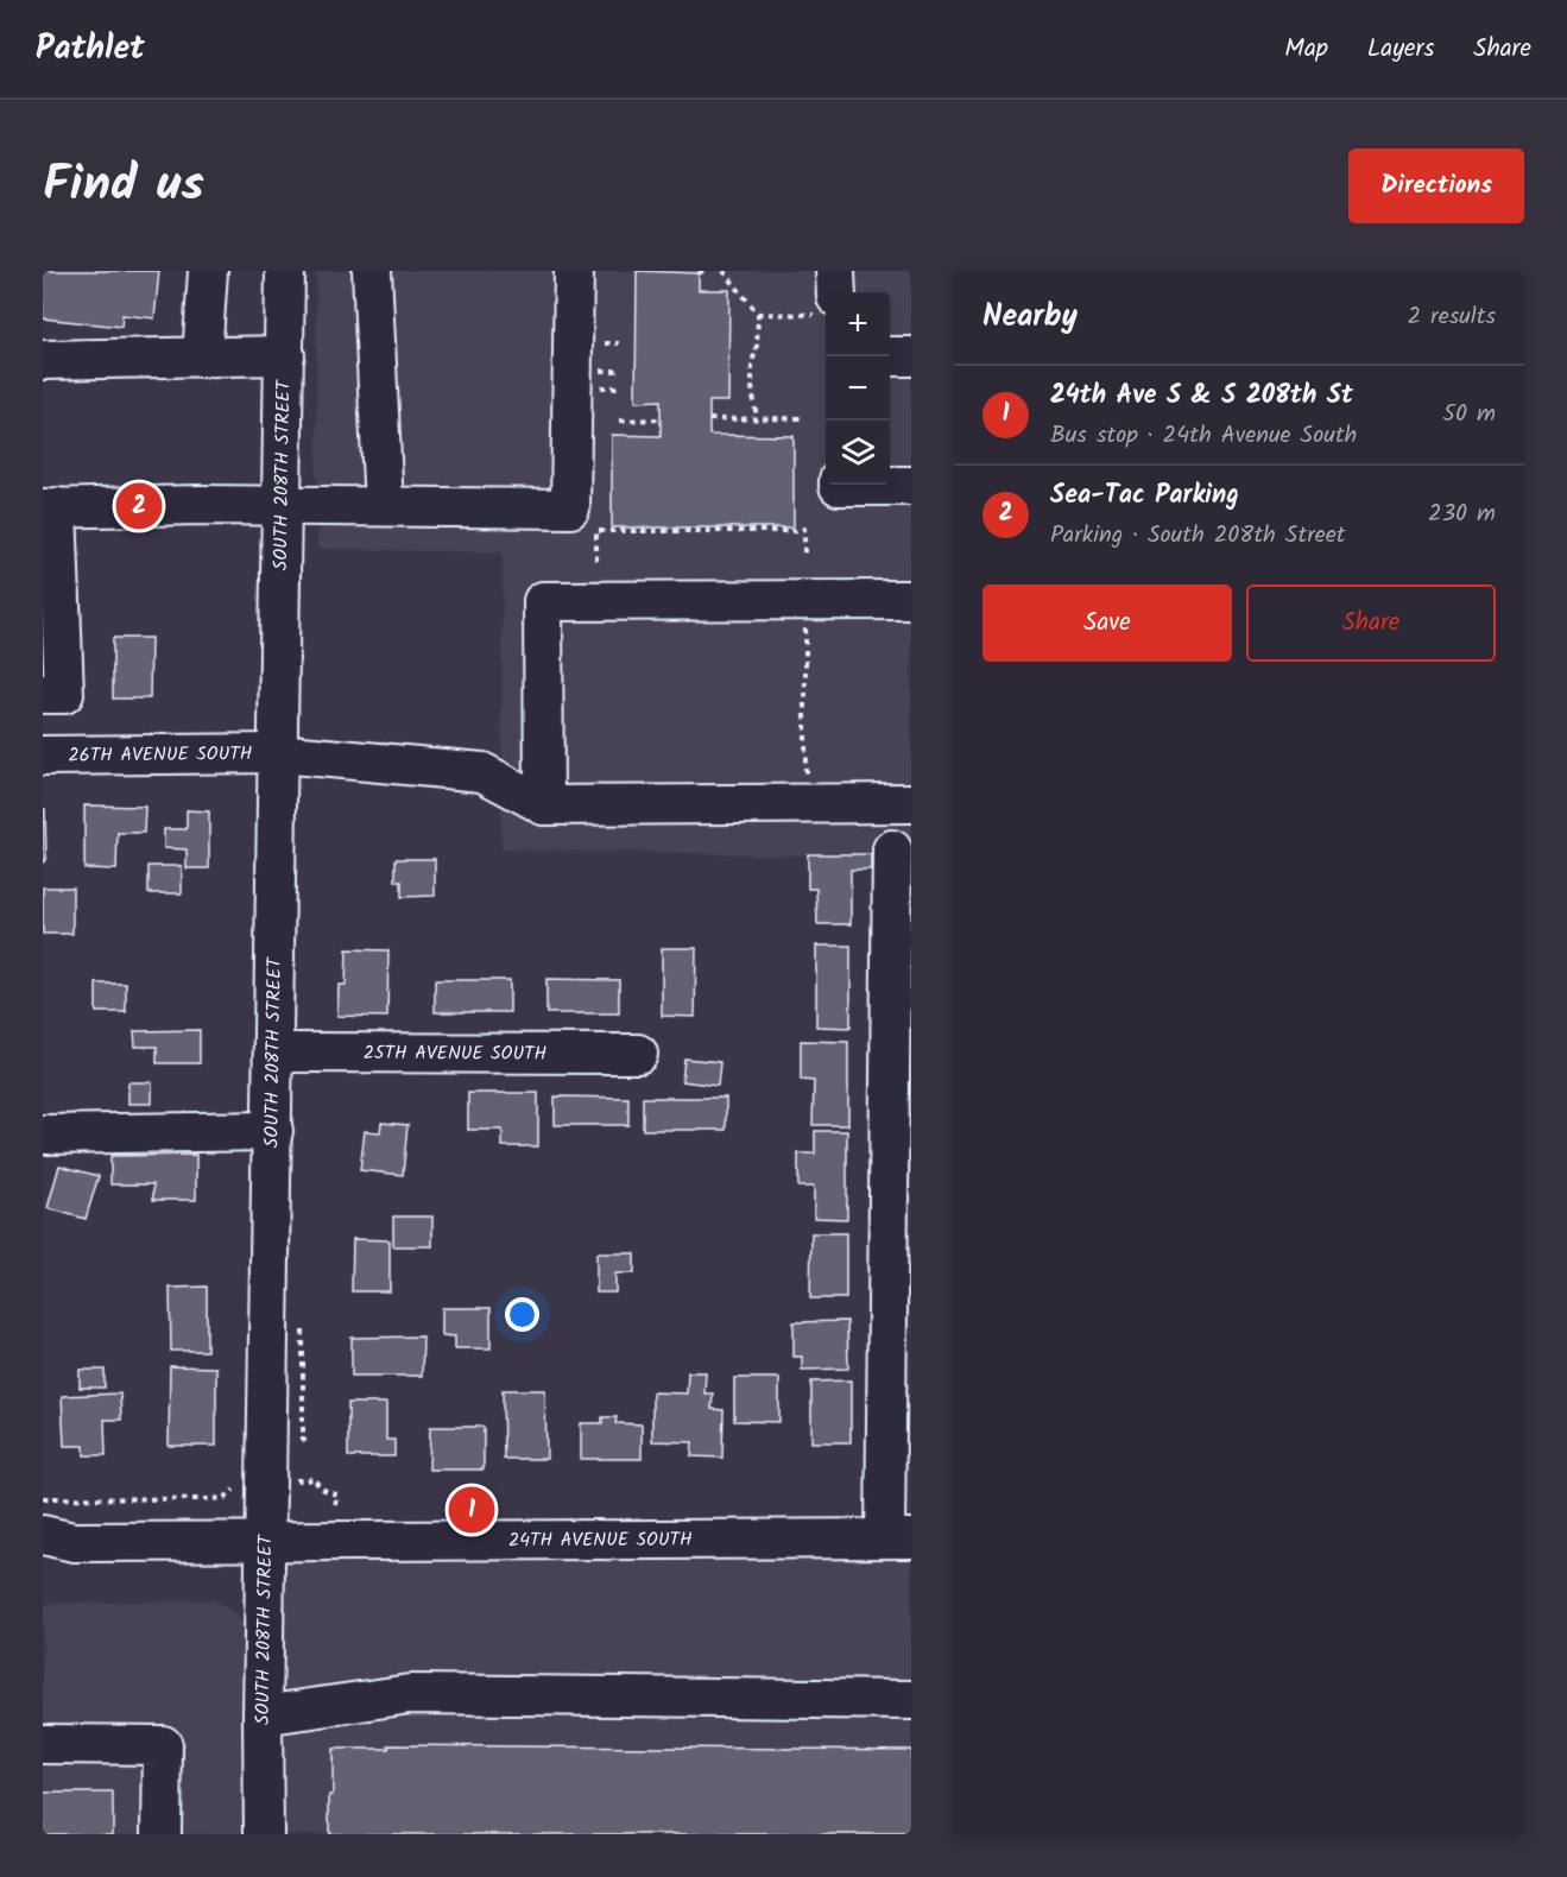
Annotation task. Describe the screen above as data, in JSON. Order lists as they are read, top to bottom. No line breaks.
{"streets":{"street":["SOUTH 208TH STREET","26TH AVENUE SOUTH","25TH AVENUE SOUTH","24TH AVENUE SOUTH"]},"crossings":[["SOUTH 208TH STREET","26TH AVENUE SOUTH"],["SOUTH 208TH STREET","25TH AVENUE SOUTH"],["SOUTH 208TH STREET","24TH AVENUE SOUTH"]],"page":{"header":"Pathlet","nav":["Map","Layers","Share"],"title":"Find us","buttons":["Directions",["Save","Share"]],"heading":["Nearby","2 results"],"map_buttons":["+","−"],"list":[{"mark":"1","name":"24th Ave S & S 208th St","note":"Bus stop · 24th Avenue South","value":"50 m"},{"mark":"2","name":"Sea-Tac Parking","note":"Parking · South 208th Street","value":"230 m"}],"pins":["2","1"]}}
